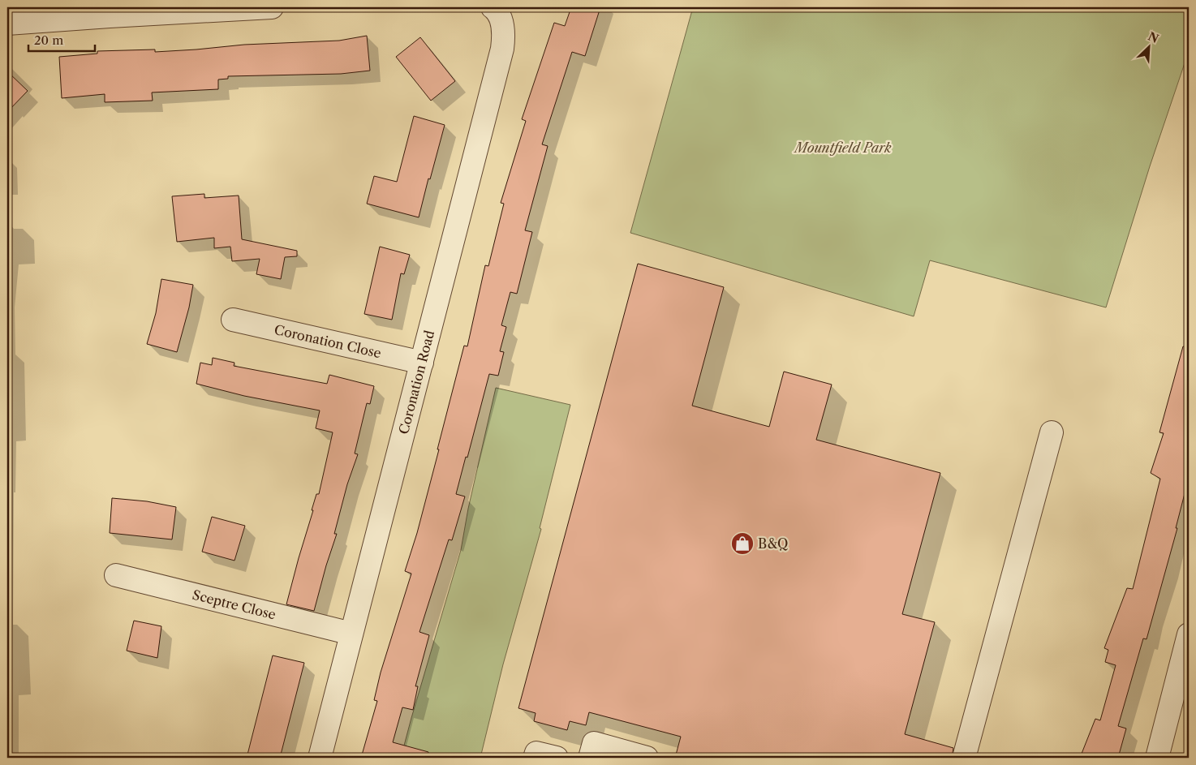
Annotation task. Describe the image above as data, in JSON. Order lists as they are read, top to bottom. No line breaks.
{"streets":{"street":["Coronation Close","Coronation Road","Sceptre Close"]},"crossings":[["Coronation Close","Coronation Road"],["Coronation Road","Sceptre Close"]],"parks":["Mountfield Park"],"places":{"shop":["B&Q"]},"scale_bar":"20 m","north":"top right"}
